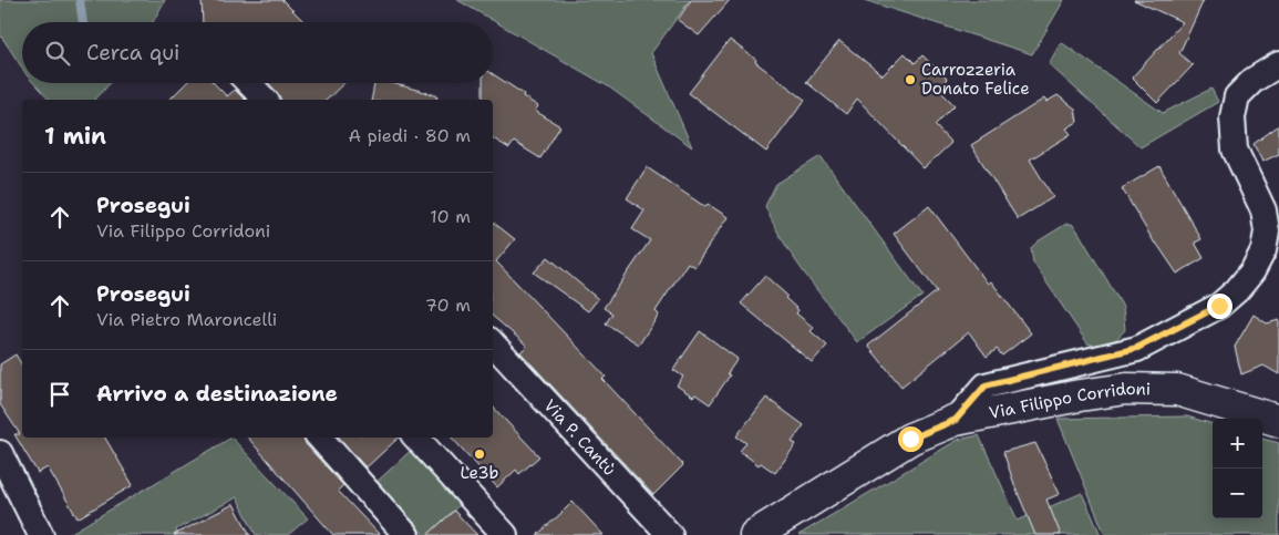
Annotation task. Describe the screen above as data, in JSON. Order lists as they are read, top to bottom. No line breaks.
{"streets":{"street":["Via Filippo Corridoni","Via P. Cantù"]},"places":["Carrozzeria Donato Felice","Le3b"],"page":{"search":"Cerca qui","heading":["1 min","A piedi · 80 m"],"list":[["Prosegui","Via Filippo Corridoni","10 m"],["Prosegui","Via Pietro Maroncelli","70 m"],"Arrivo a destinazione"],"map_buttons":["+","−"]}}
